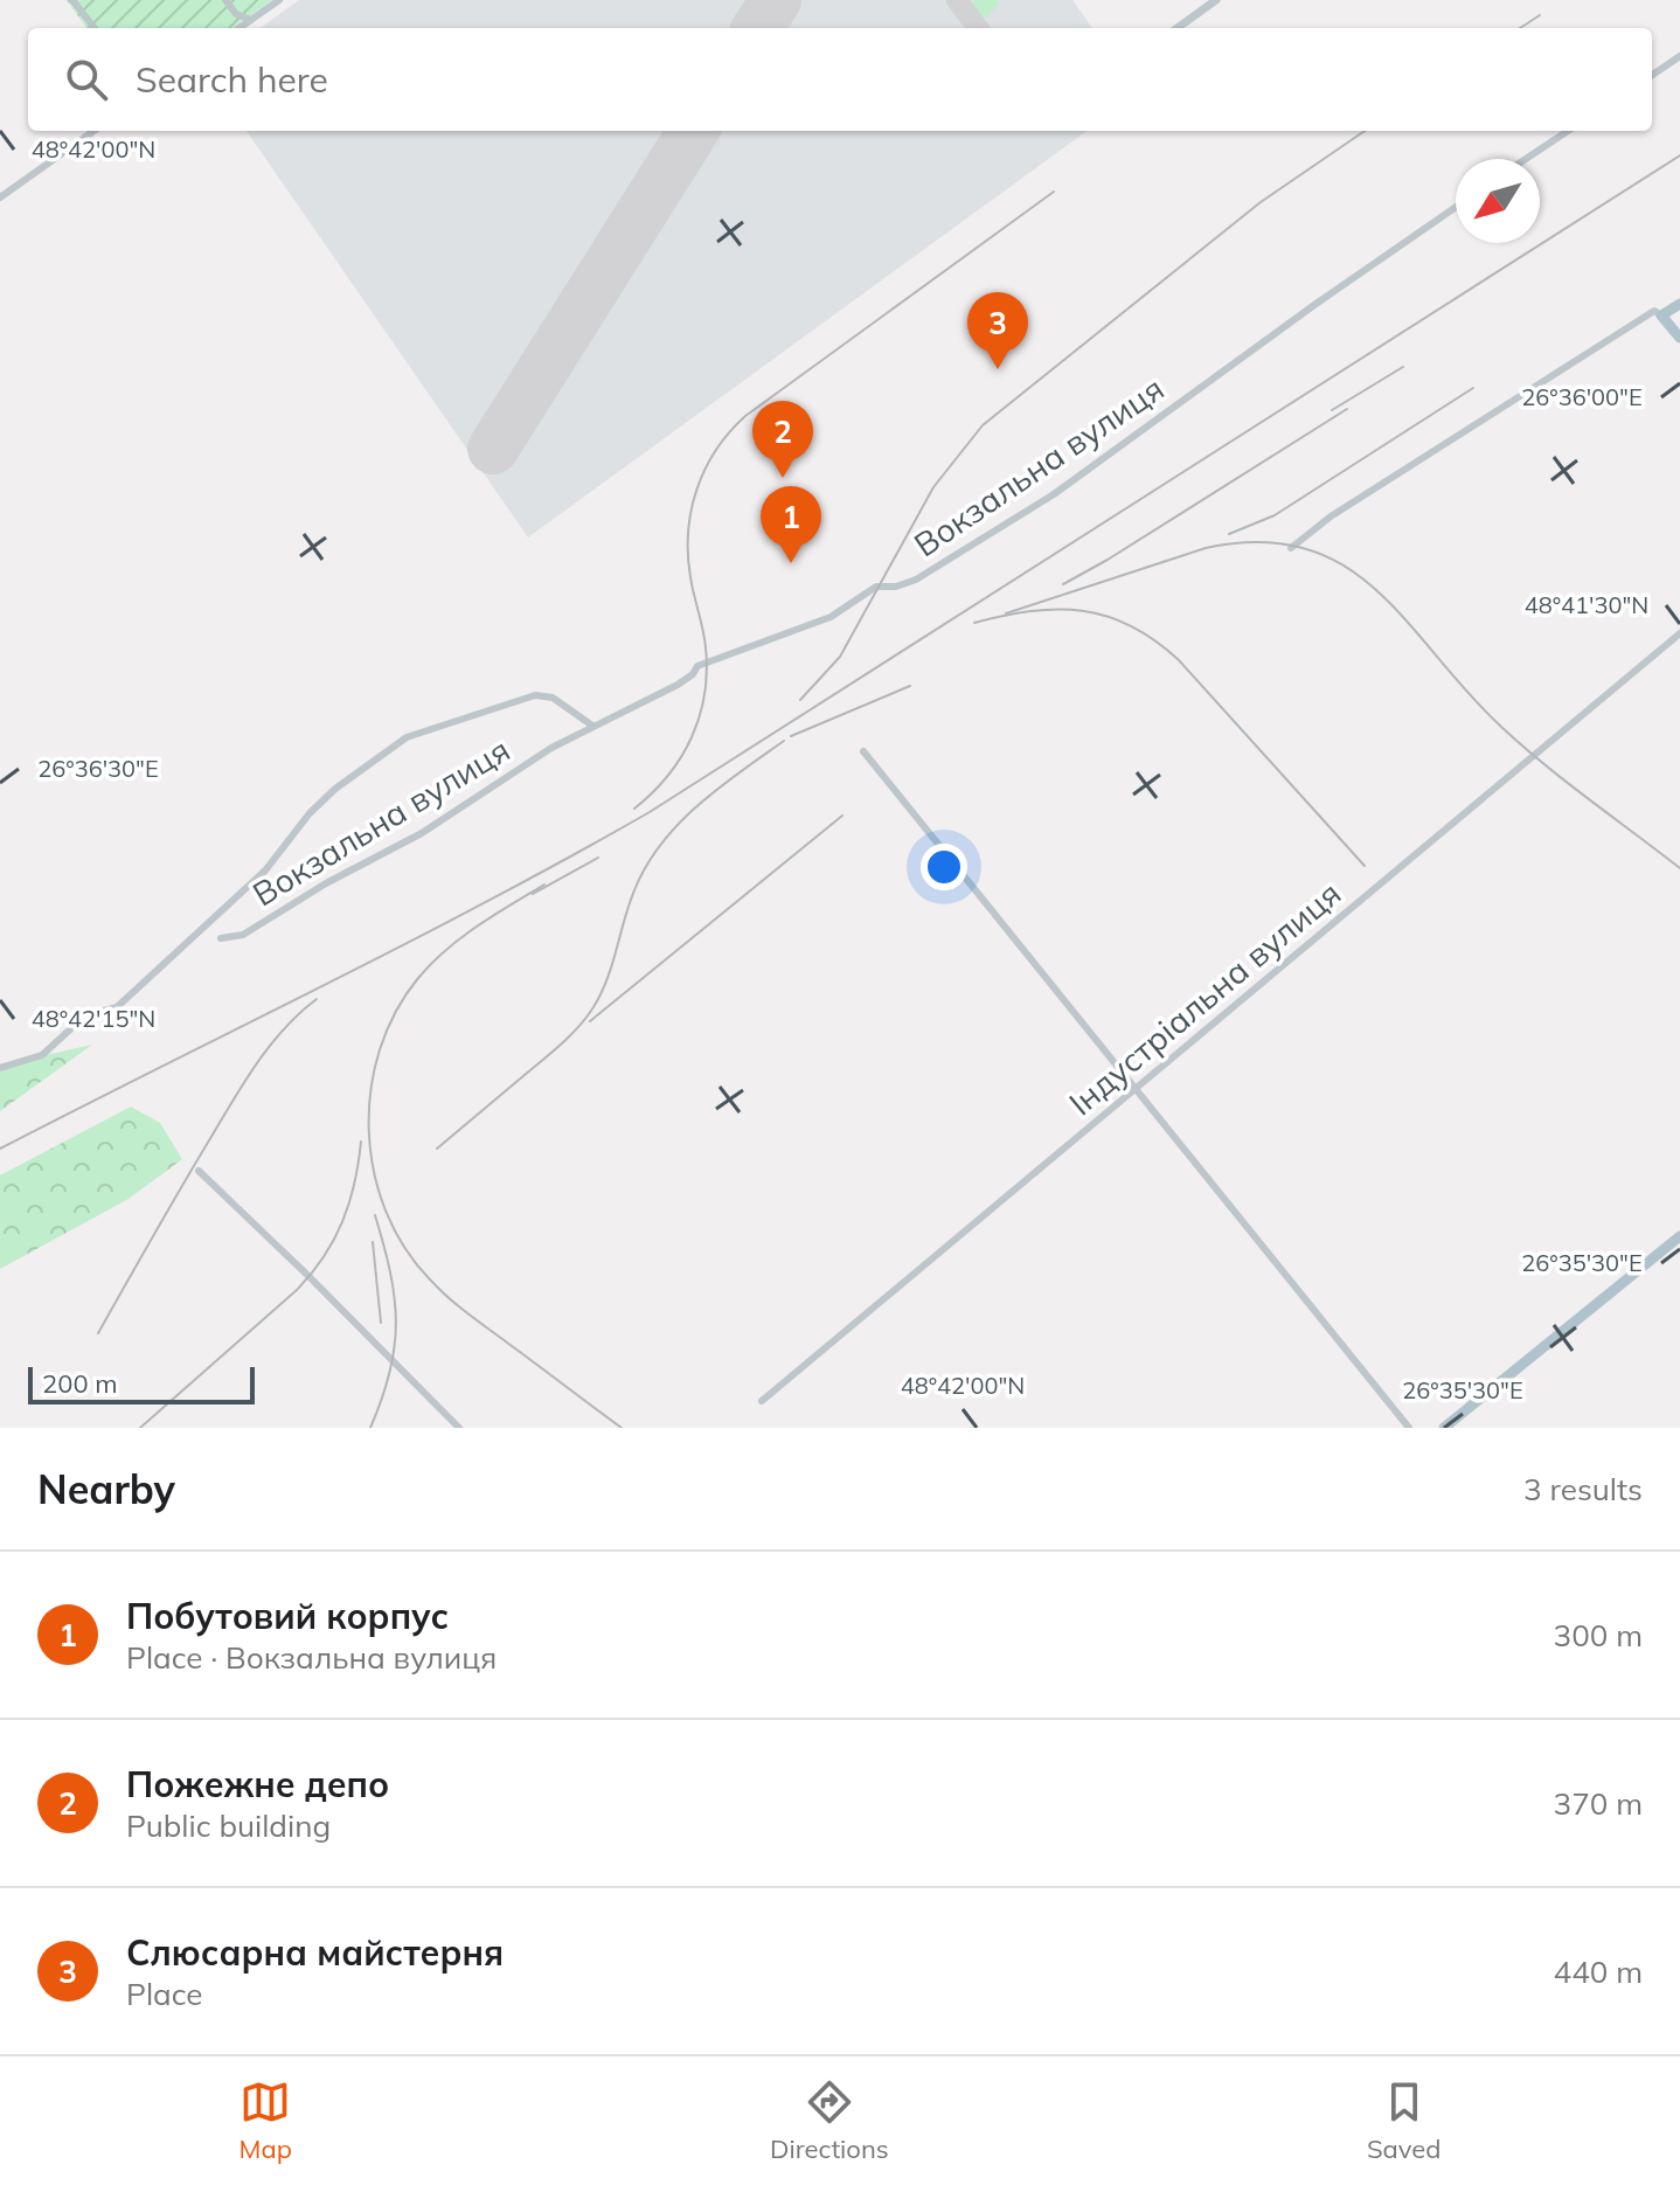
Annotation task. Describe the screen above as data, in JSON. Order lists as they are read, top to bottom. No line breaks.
{"streets":{"street":["Вокзальна вулиця","Індустріальна вулиця"]},"scale_bar":"200 m","north":"bottom left","page":{"search":"Search here","pins":["3","2","1"],"scale":"200 m","heading":["Nearby","3 results"],"list":[{"mark":"1","name":"Побутовий корпус","note":"Place · Вокзальна вулиця","value":"300 m"},{"mark":"2","name":"Пожежне депо","note":"Public building","value":"370 m"},{"mark":"3","name":"Слюсарна майстерня","note":"Place","value":"440 m"}],"nav":["Map","Directions","Saved"]},"coordinates":["48°42'00\"N","26°36'00\"E","48°41'30\"N","26°36'30\"E","48°42'15\"N","26°35'30\"E"]}
